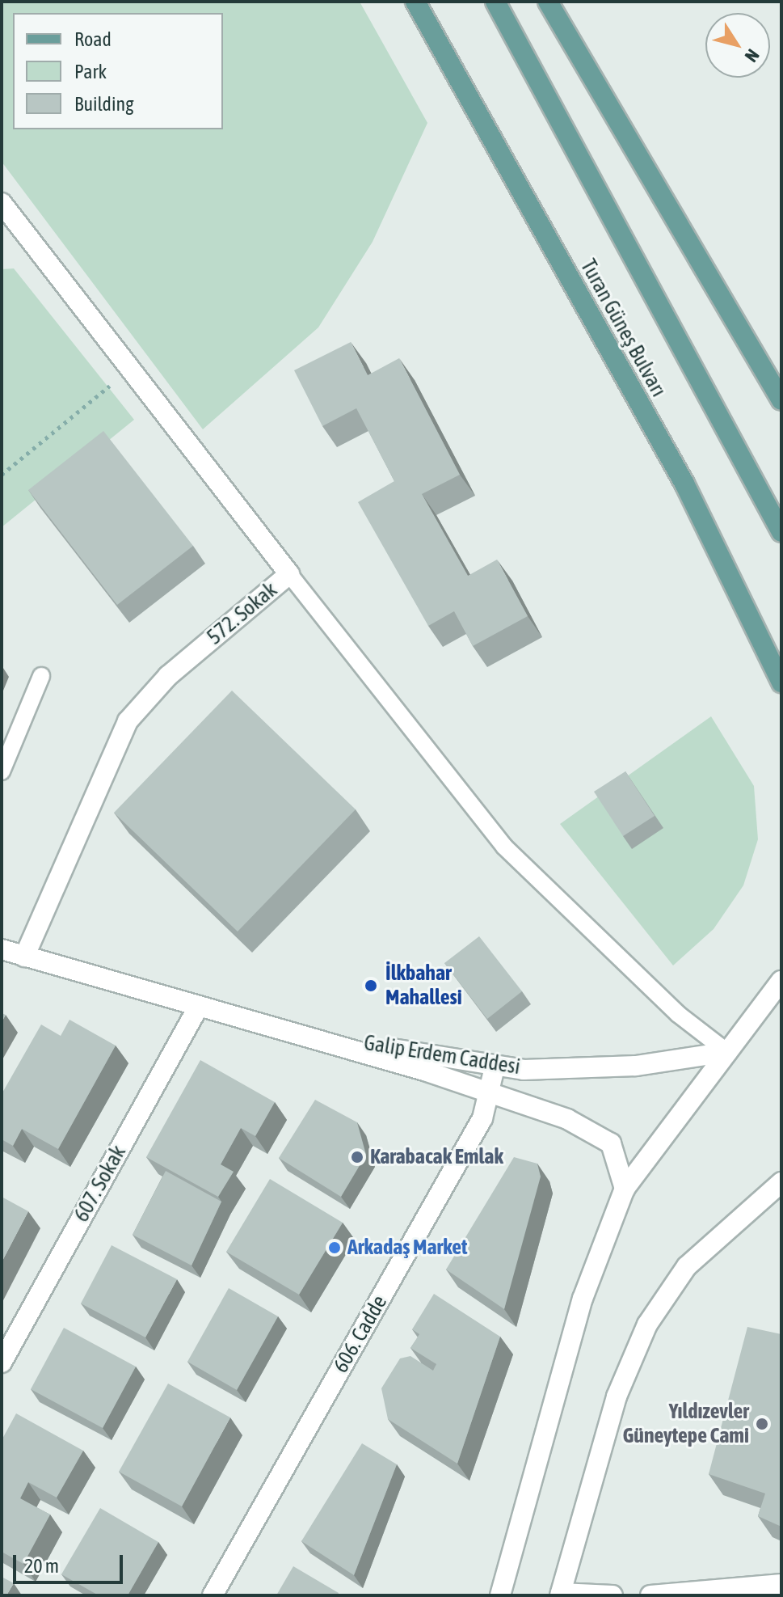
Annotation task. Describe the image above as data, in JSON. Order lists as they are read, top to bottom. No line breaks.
{"streets":{"main road":["Turan Güneş Bulvarı","572. Sokak","Galip Erdem Caddesi","607. Sokak","606. Cadde"]},"crossings":[["572. Sokak","Galip Erdem Caddesi"],["Galip Erdem Caddesi","607. Sokak"],["Galip Erdem Caddesi","606. Cadde"]],"places":["İlkbahar Mahallesi","Karabacak Emlak","Arkadaş Market","Yıldızevler Güneytepe Cami"],"legend":["Road","Park","Building"],"scale_bar":"20 m","north":"bottom right"}
